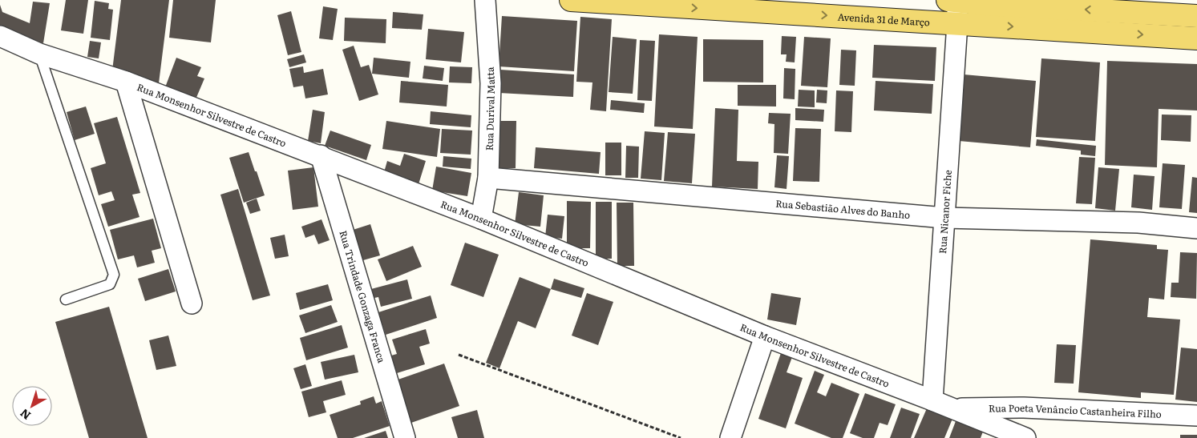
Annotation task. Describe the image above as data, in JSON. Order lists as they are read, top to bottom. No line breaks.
{"streets":{"main road":["Avenida 31 de Março"],"street":["Rua Durival Matta","Rua Monsenhor Silvestre de Castro","Rua Sebastião Alves do Banho","Rua Nicanor Fiche","Rua Trindade Gonzaga Franca","Rua Poeta Venâncio Castanheira Filho"]},"crossings":[["Avenida 31 de Março","Rua Nicanor Fiche"],["Rua Durival Matta","Rua Monsenhor Silvestre de Castro"],["Rua Durival Matta","Rua Sebastião Alves do Banho"],["Rua Monsenhor Silvestre de Castro","Rua Nicanor Fiche"],["Rua Monsenhor Silvestre de Castro","Rua Trindade Gonzaga Franca"],["Rua Monsenhor Silvestre de Castro","Rua Poeta Venâncio Castanheira Filho"],["Rua Sebastião Alves do Banho","Rua Nicanor Fiche"]],"north":"bottom left"}
